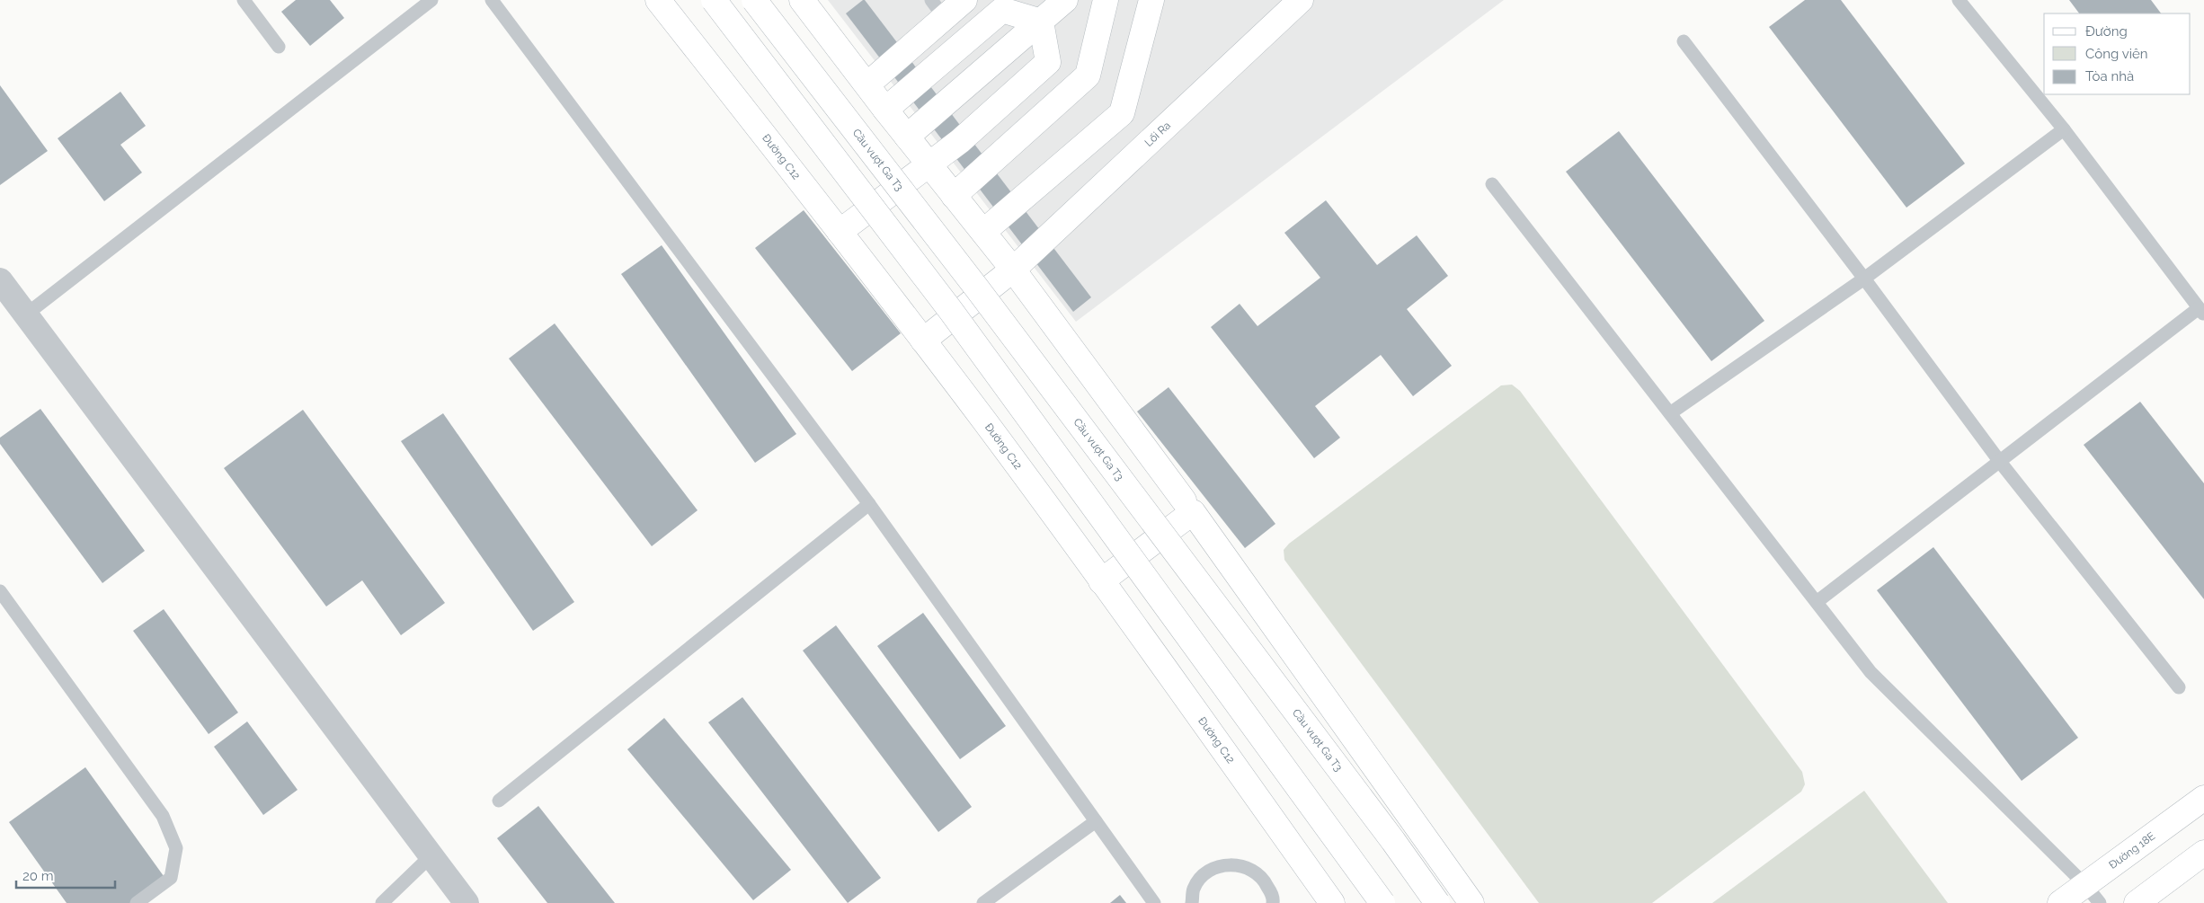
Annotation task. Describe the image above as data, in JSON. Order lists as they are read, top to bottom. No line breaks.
{"streets":{"main road":["Lối Ra","Đường C12","Cầu vượt Ga T3","Đường 18E"]},"crossings":[["Lối Ra","Đường C12"]],"legend":["Đường","Công viên","Tòa nhà"],"scale_bar":"20 m"}
